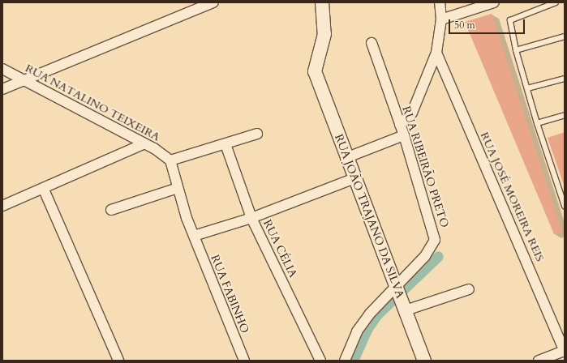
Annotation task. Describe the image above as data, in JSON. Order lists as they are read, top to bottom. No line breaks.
{"streets":{"street":["RUA NATALINO TEIXEIRA","RUA RIBEIRÃO PRETO","RUA JOSÉ MOREIRA REIS","RUA JOÃO TRAJANO DA SILVA","RUA CÉLIA","RUA FABINHO"]},"crossings":[["RUA NATALINO TEIXEIRA","RUA FABINHO"],["RUA RIBEIRÃO PRETO","RUA JOÃO TRAJANO DA SILVA"]],"scale_bar":"50 m"}
